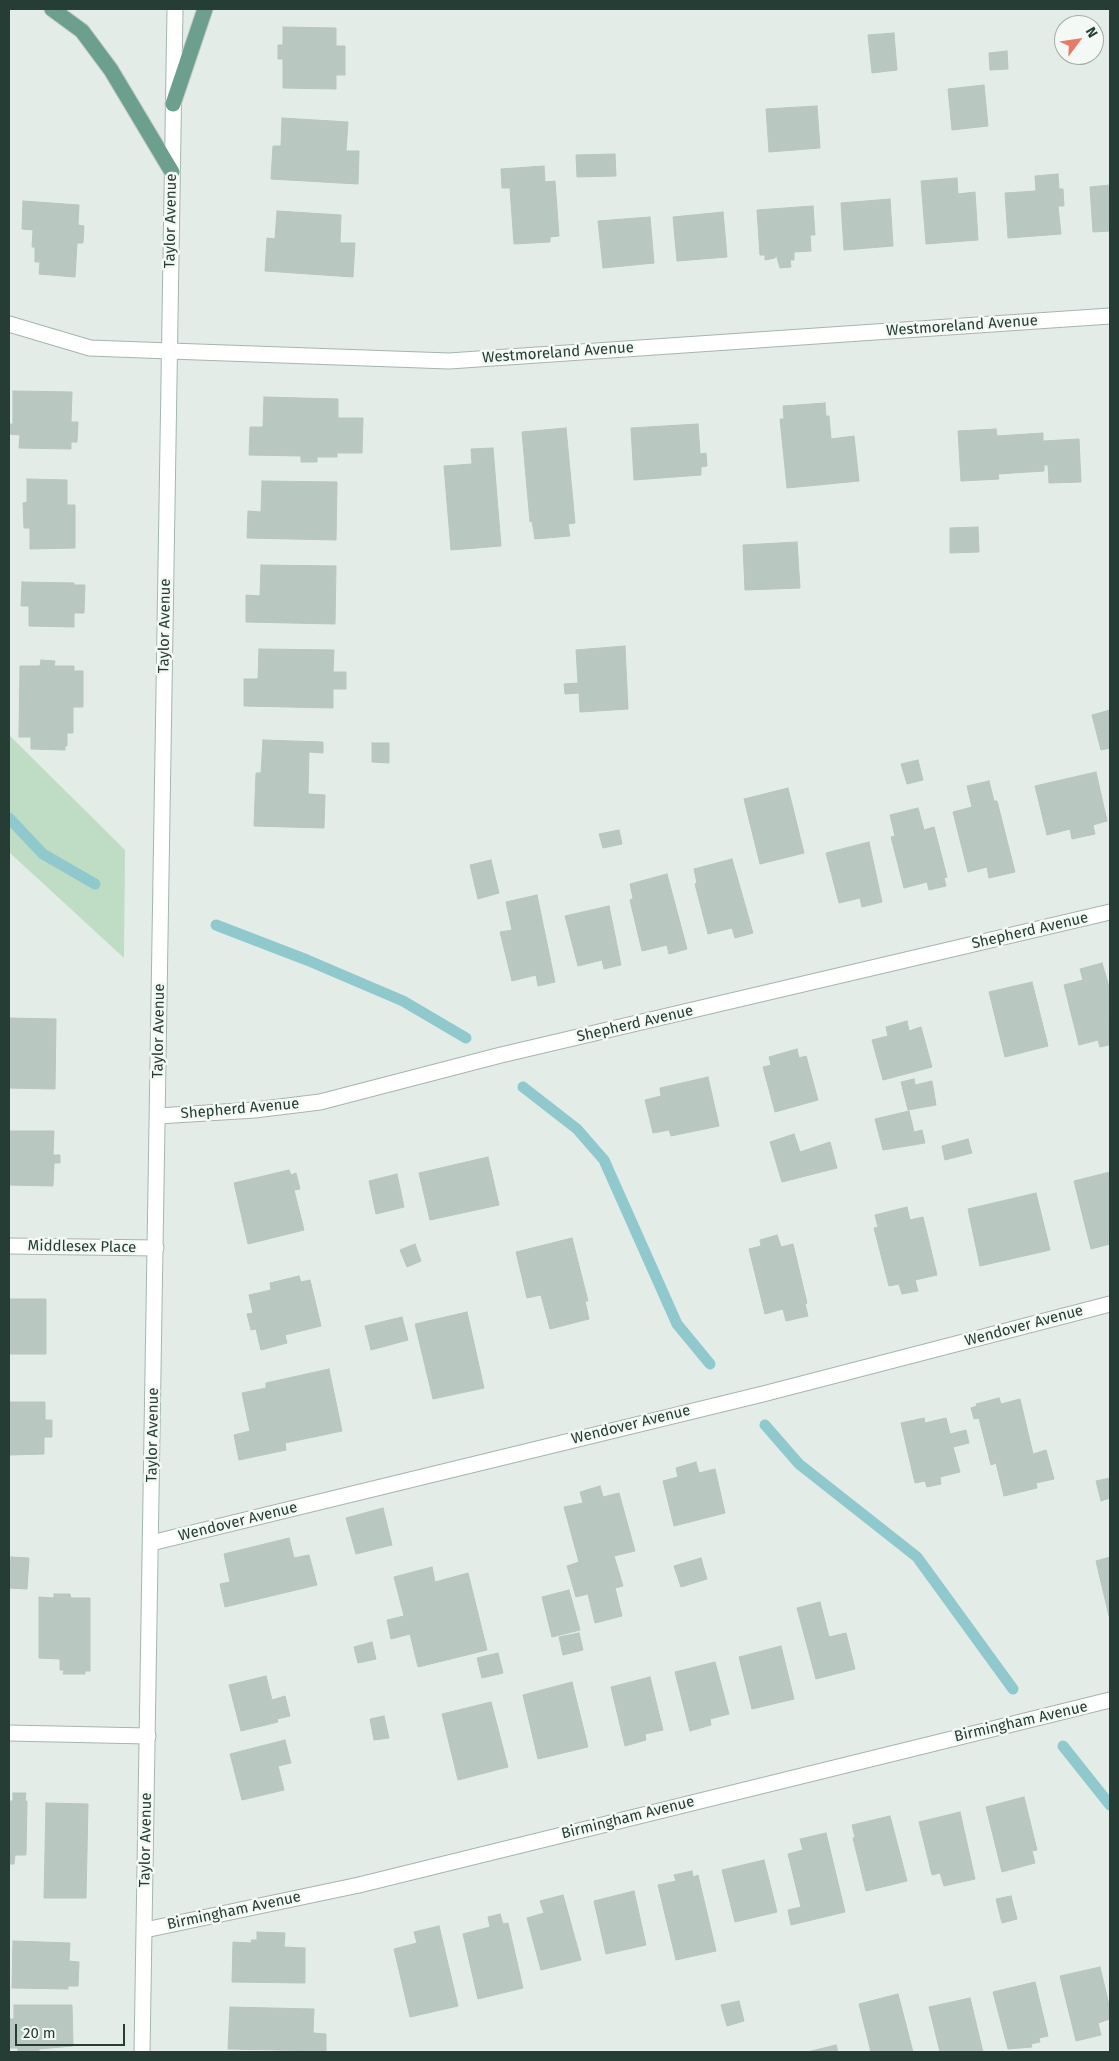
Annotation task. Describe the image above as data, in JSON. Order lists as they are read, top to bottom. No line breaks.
{"streets":{"street":["Taylor Avenue","Westmoreland Avenue","Shepherd Avenue","Middlesex Place","Wendover Avenue","Birmingham Avenue"]},"crossings":[["Taylor Avenue","Westmoreland Avenue"],["Taylor Avenue","Shepherd Avenue"],["Taylor Avenue","Middlesex Place"],["Taylor Avenue","Wendover Avenue"],["Taylor Avenue","Birmingham Avenue"]],"scale_bar":"20 m","north":"top right"}
